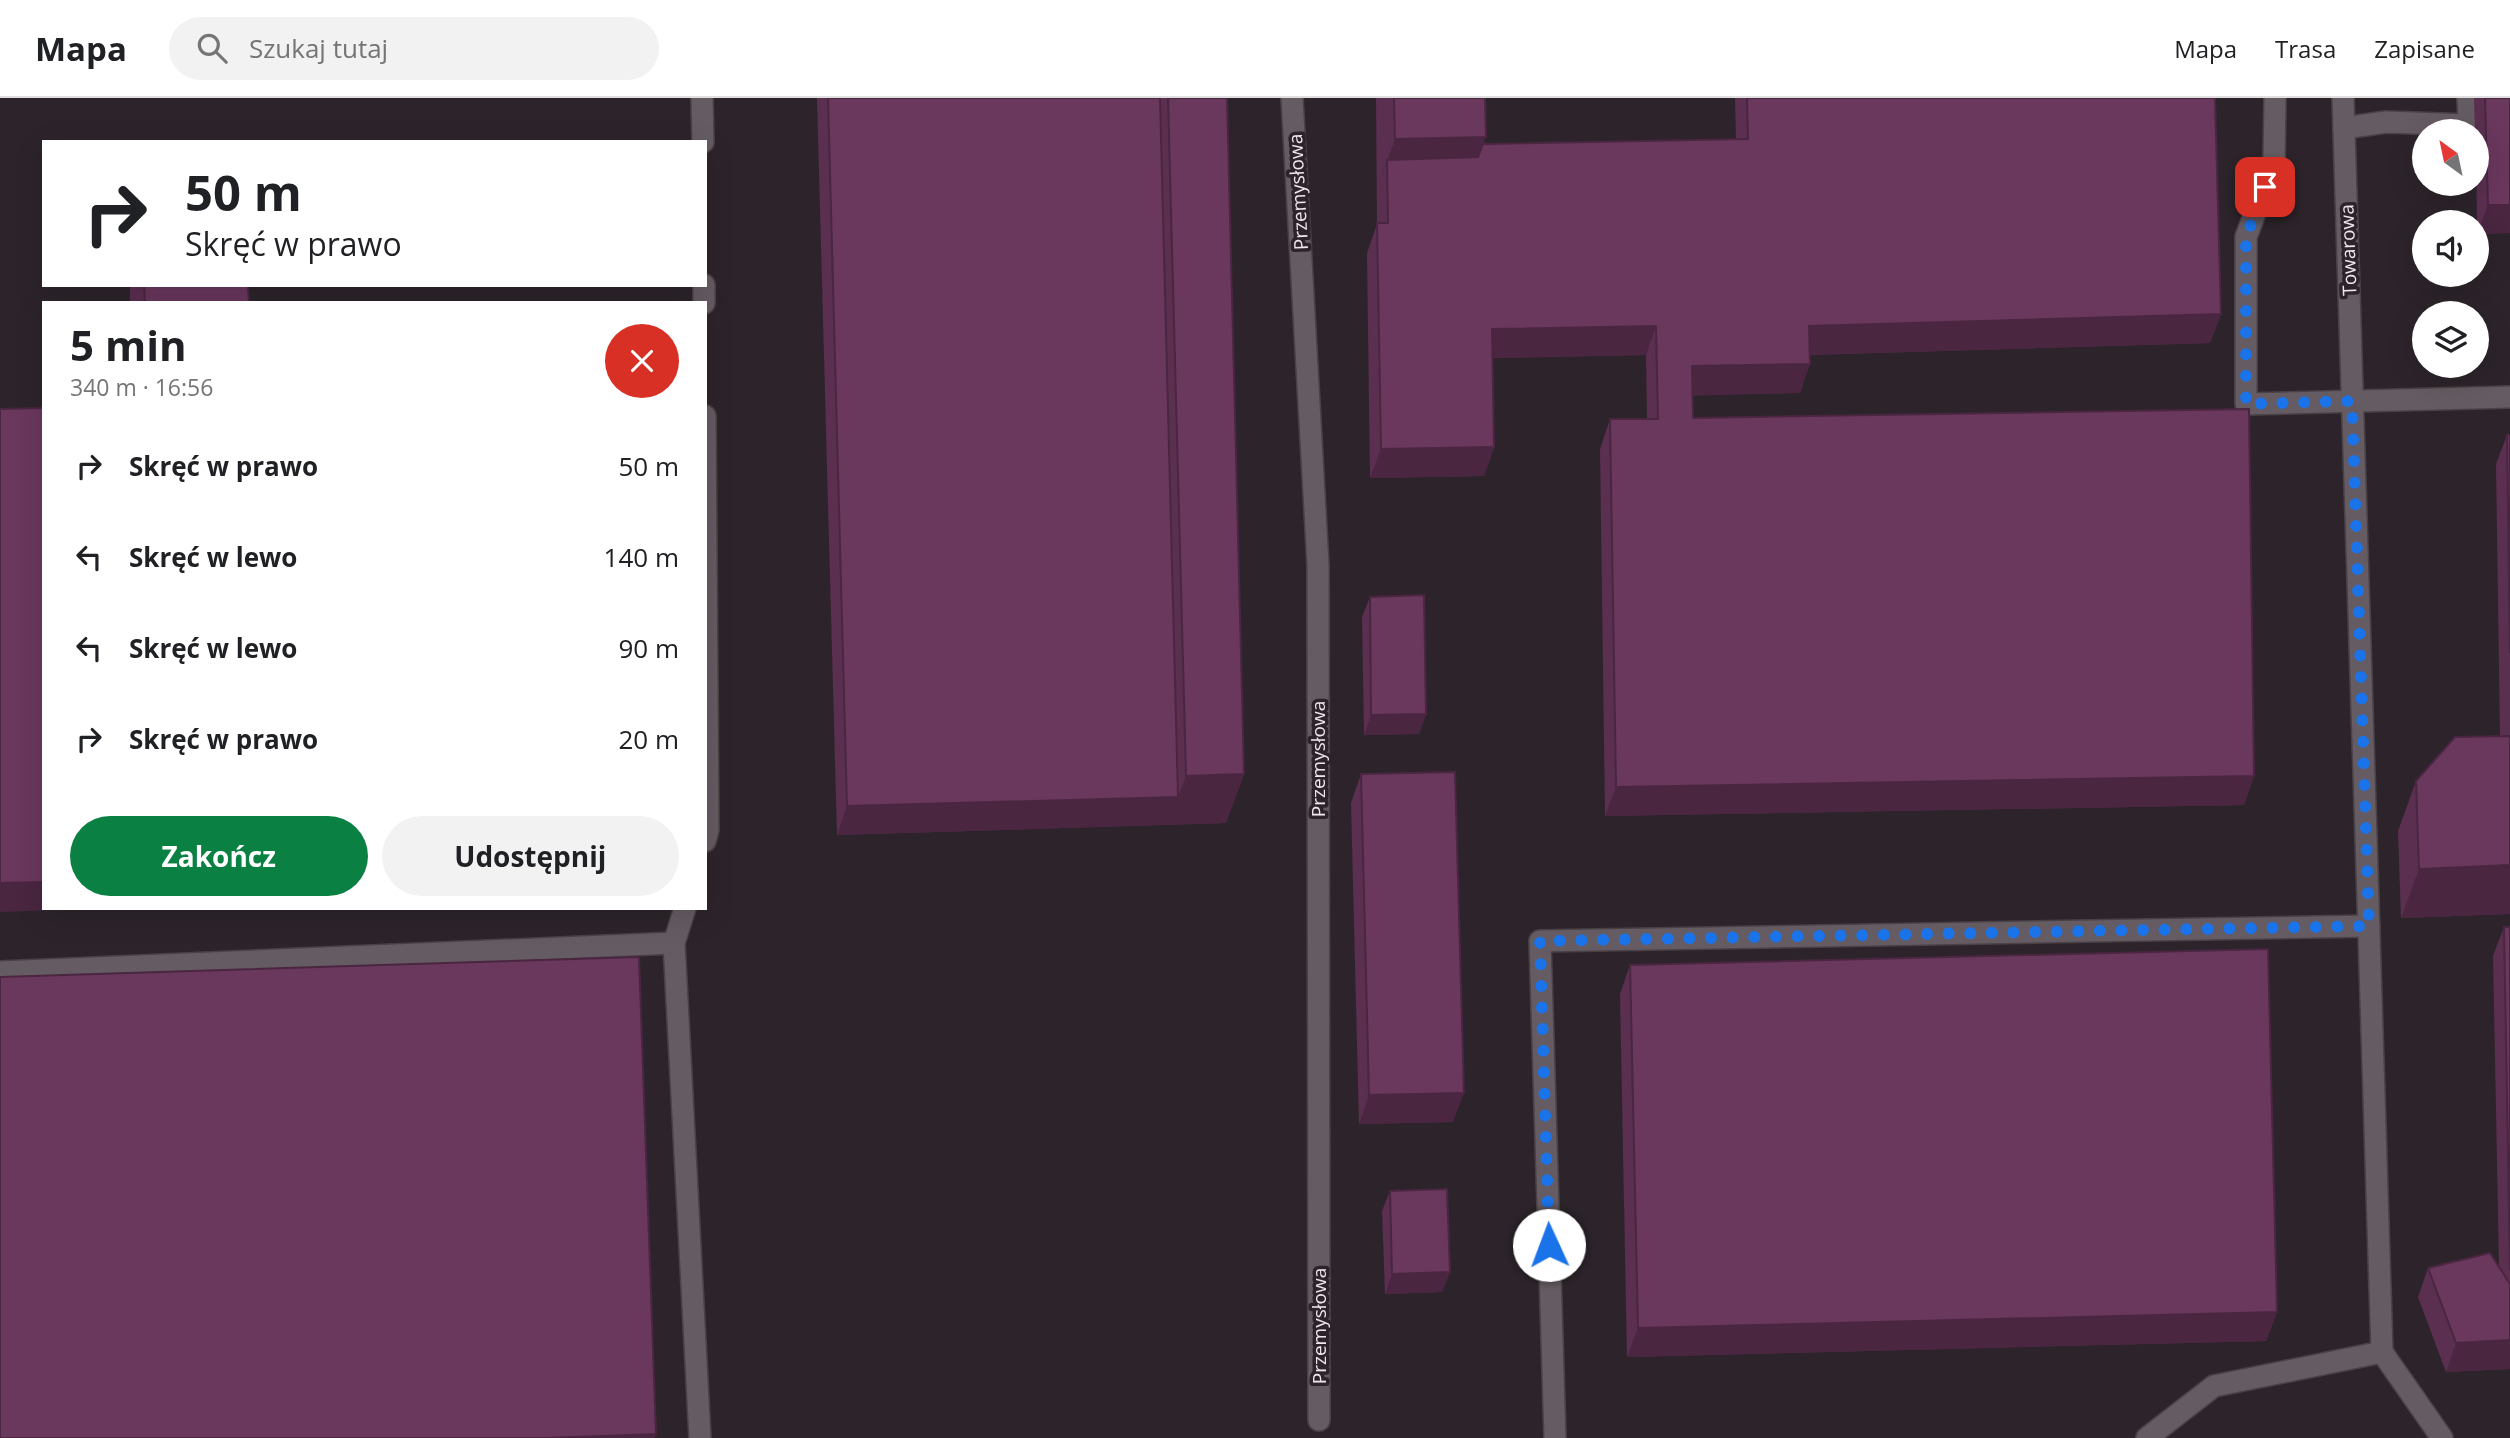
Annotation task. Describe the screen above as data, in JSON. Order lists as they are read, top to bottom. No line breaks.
{"streets":{"street":["Przemysłowa","Towarowa"]},"north":"top left","page":{"header":"Mapa","search":"Szukaj tutaj","nav":["Mapa","Trasa","Zapisane"],"turn":["50 m","Skręć w prawo"],"heading":["5 min","340 m · 16:56"],"list":[{"name":"Skręć w prawo","value":"50 m"},{"name":"Skręć w lewo","value":"140 m"},{"name":"Skręć w lewo","value":"90 m"},{"name":"Skręć w prawo","value":"20 m"}],"buttons":["Zakończ","Udostępnij"]}}
